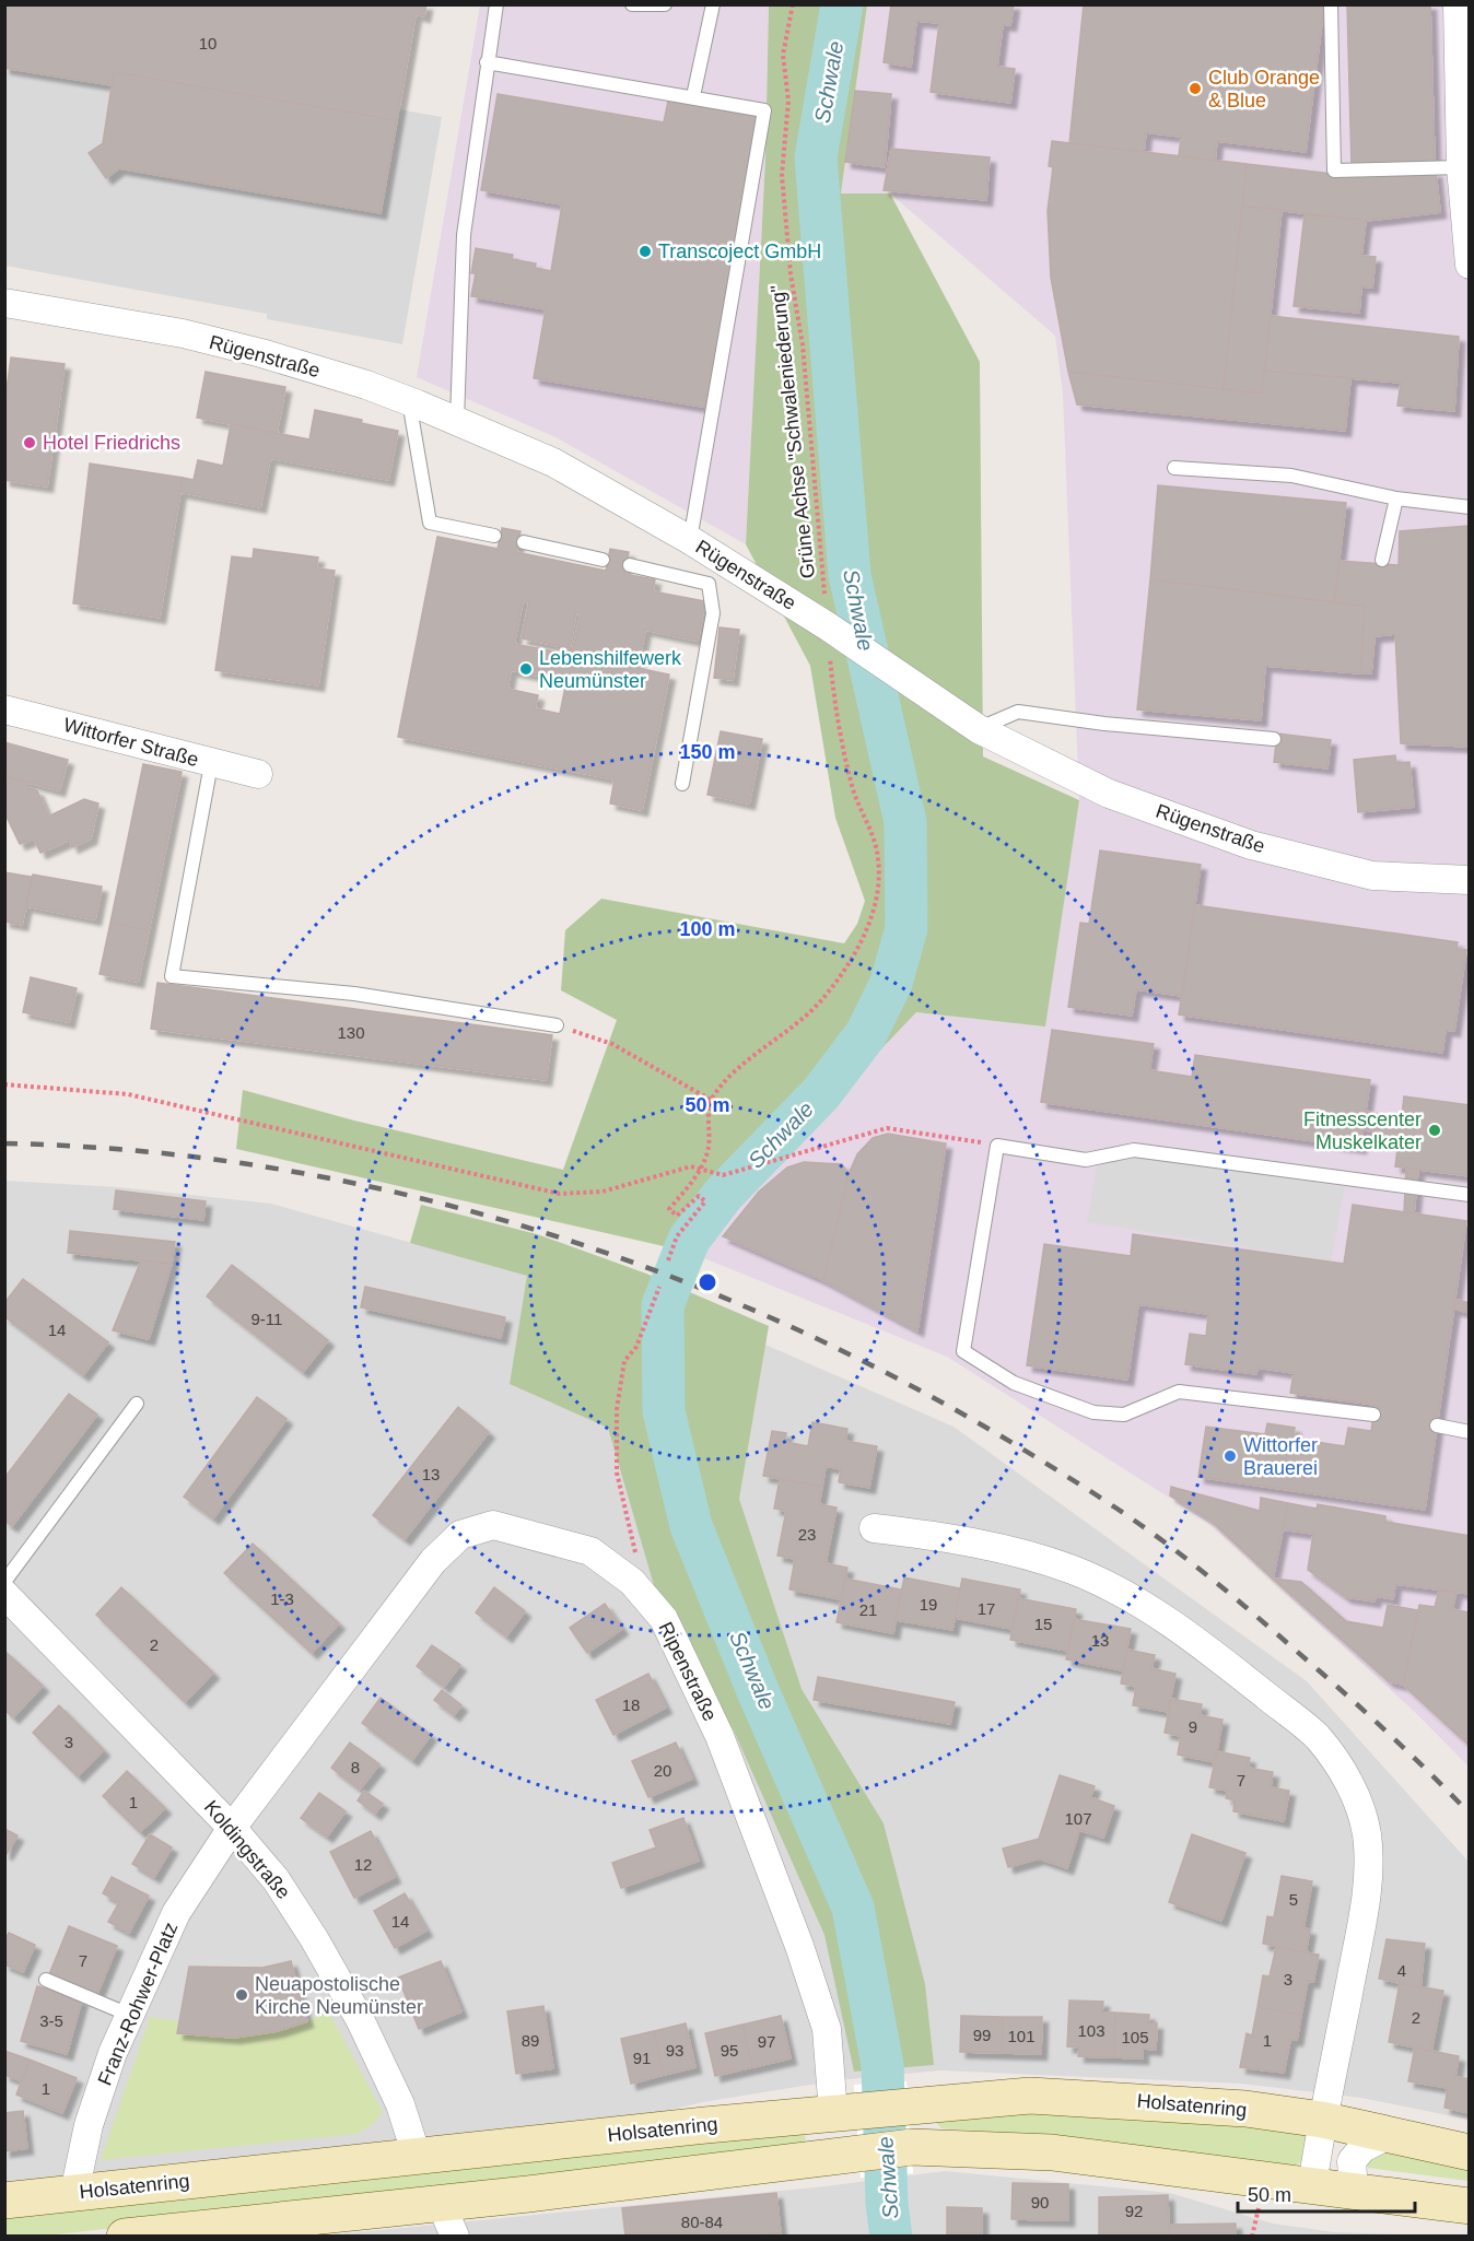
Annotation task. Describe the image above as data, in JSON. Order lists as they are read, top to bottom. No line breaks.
{"streets":{"main road":["Holsatenring"],"street":["Rügenstraße","Wittorfer Straße","Ripenstraße","Koldingstraße","Franz-Rohwer-Platz"],"path":["Grüne Achse \"Schwaleniederung\""]},"crossings":[["Rügenstraße","Grüne Achse \"Schwaleniederung\""],["Ripenstraße","Koldingstraße"],["Ripenstraße","Franz-Rohwer-Platz"],["Ripenstraße","Holsatenring"],["Koldingstraße","Franz-Rohwer-Platz"],["Koldingstraße","Holsatenring"],["Franz-Rohwer-Platz","Holsatenring"]],"water":["Schwale"],"places":["Club Orange & Blue","Transcoject GmbH","Hotel Friedrichs","Lebenshilfewerk Neumünster","Fitnesscenter Muskelkater","Wittorfer Brauerei","Neuapostolische Kirche Neumünster"],"house_numbers":["10","130","9-11","14","13","23","1-3","19","17","21","15","13","2","18","9","3","8","20","7","1","107","12","5","14","7","4","3","2","3-5","103","99","101","105","89","1","97","93","95","91","1","90","92","80-84"],"scale_bar":"50 m","rings":["150 m","100 m","50 m"]}
